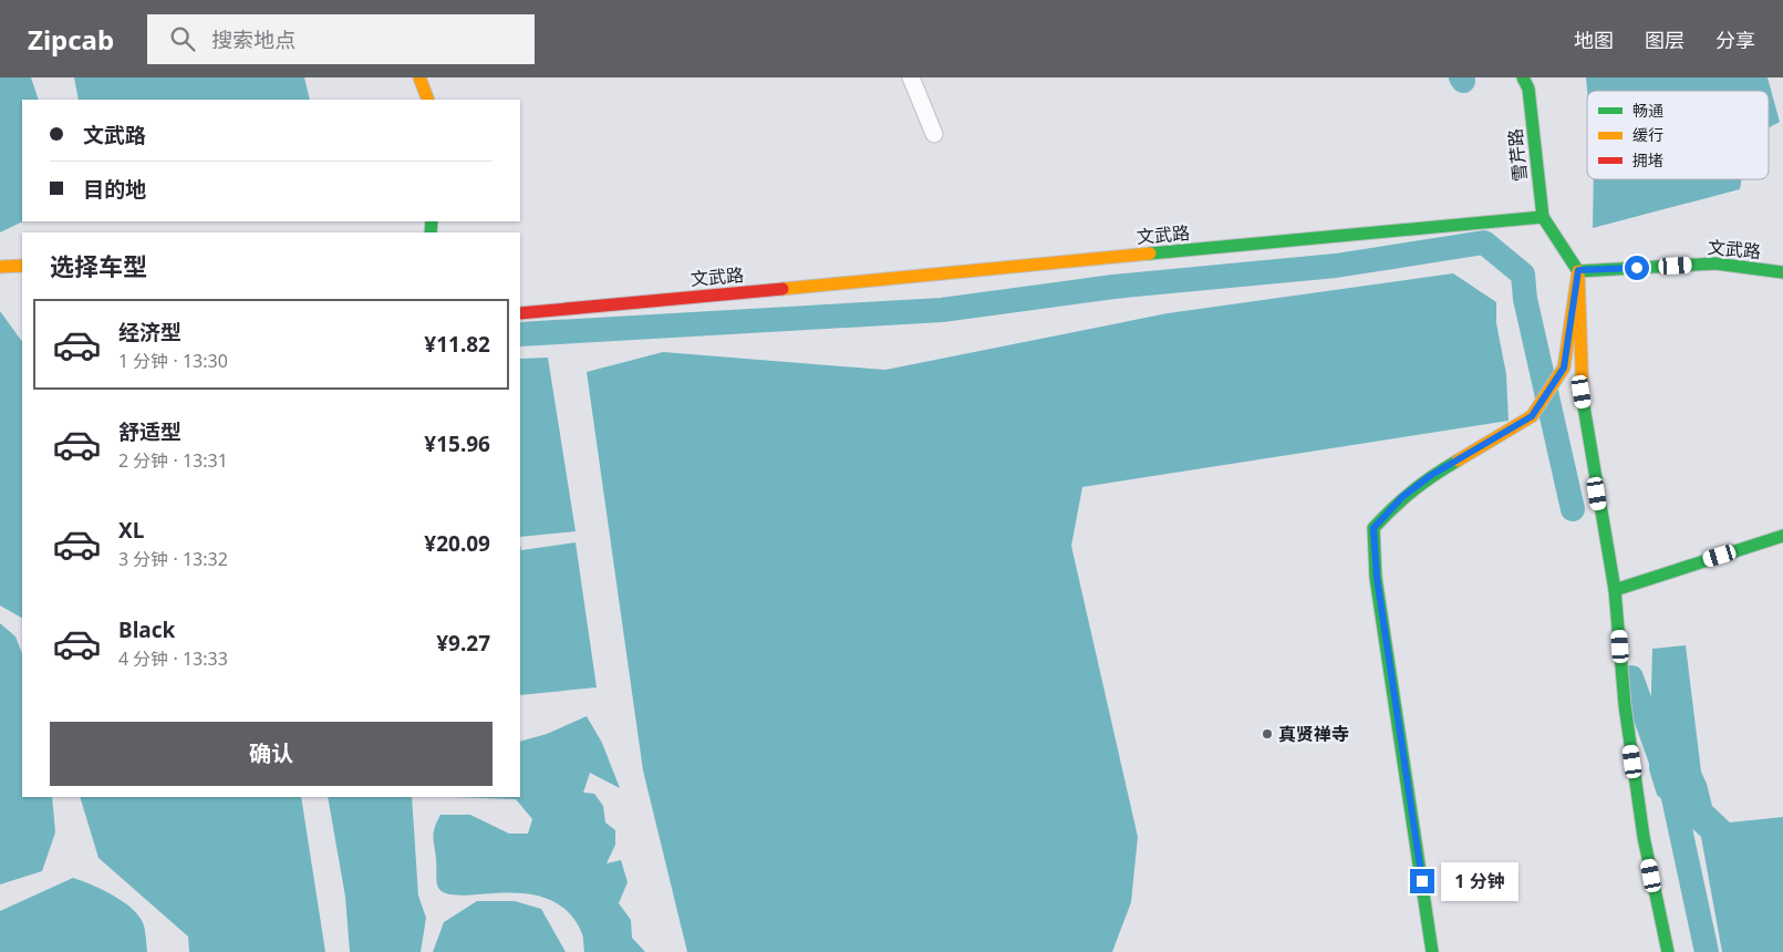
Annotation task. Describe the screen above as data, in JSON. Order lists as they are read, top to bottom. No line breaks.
{"streets":{"street":["雪芹路","文武路"]},"crossings":[["雪芹路","文武路"]],"places":["真贤禅寺"],"legend":["畅通","缓行","拥堵"],"page":{"header":"Zipcab","search":"搜索地点","nav":["地图","图层","分享"],"banner":["文武路","目的地"],"heading":"选择车型","list":[{"name":"经济型","note":"1 分钟 · 13:30","value":"¥11.82"},{"name":"舒适型","note":"2 分钟 · 13:31","value":"¥15.96"},{"name":"XL","note":"3 分钟 · 13:32","value":"¥20.09"},{"name":"Black","note":"4 分钟 · 13:33","value":"¥9.27"}],"buttons":"确认","bubble":"1 分钟"}}
